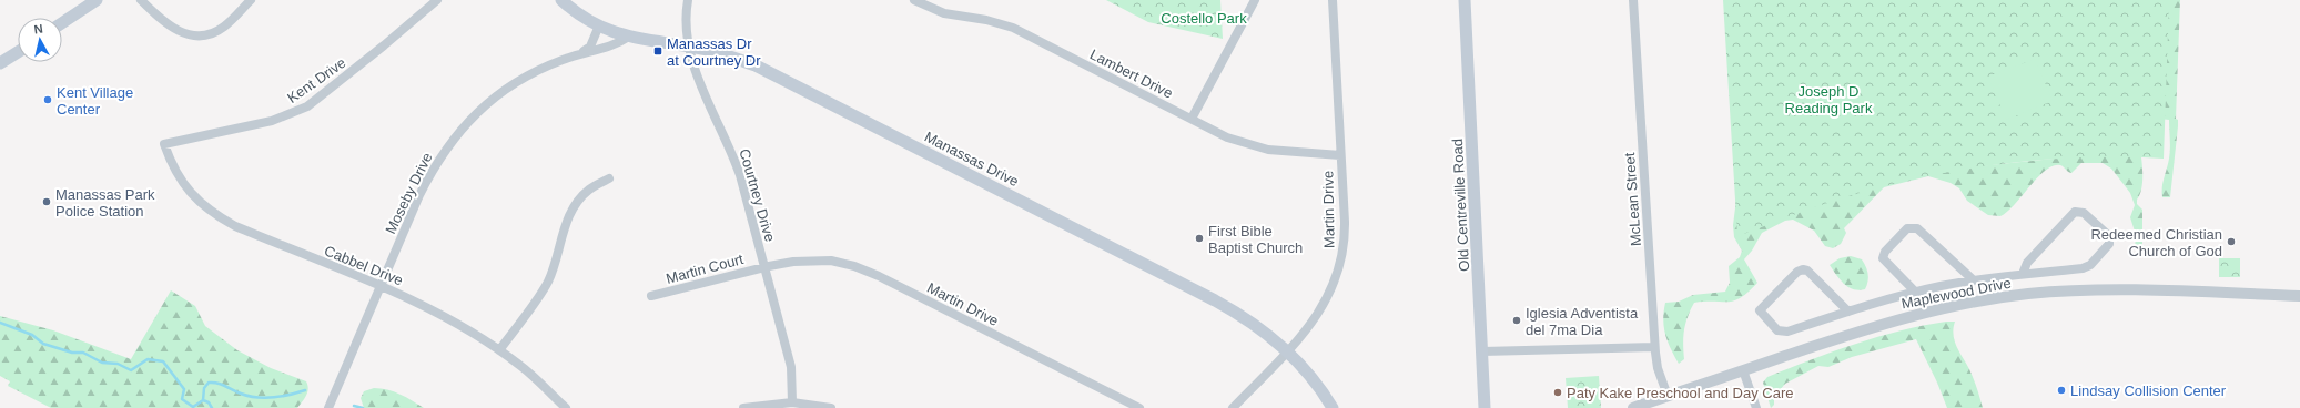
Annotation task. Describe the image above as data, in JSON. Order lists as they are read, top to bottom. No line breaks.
{"streets":{"main road":["Manassas Drive","Old Centreville Road"],"street":["Lambert Drive","Kent Drive","Moseby Drive","Courtney Drive","McLean Street","Martin Drive","Cabbel Drive","Martin Court","Maplewood Drive"]},"crossings":[["Lambert Drive","Martin Drive"],["Kent Drive","Cabbel Drive"],["Manassas Drive","Moseby Drive"],["Manassas Drive","Courtney Drive"],["Manassas Drive","Martin Drive"],["Moseby Drive","Cabbel Drive"],["Courtney Drive","Martin Drive"],["Courtney Drive","Martin Court"],["McLean Street","Maplewood Drive"],["Martin Drive","Martin Court"]],"parks":["Costello Park","Joseph D Reading Park"],"places":{"transit":["Manassas Dr at Courtney Dr"],"other":["Kent Village Center","Manassas Park Police Station","First Bible Baptist Church","Redeemed Christian Church of God","Iglesia Adventista del 7ma Dia","Lindsay Collision Center","Paty Kake Preschool and Day Care"]},"north":"top"}
